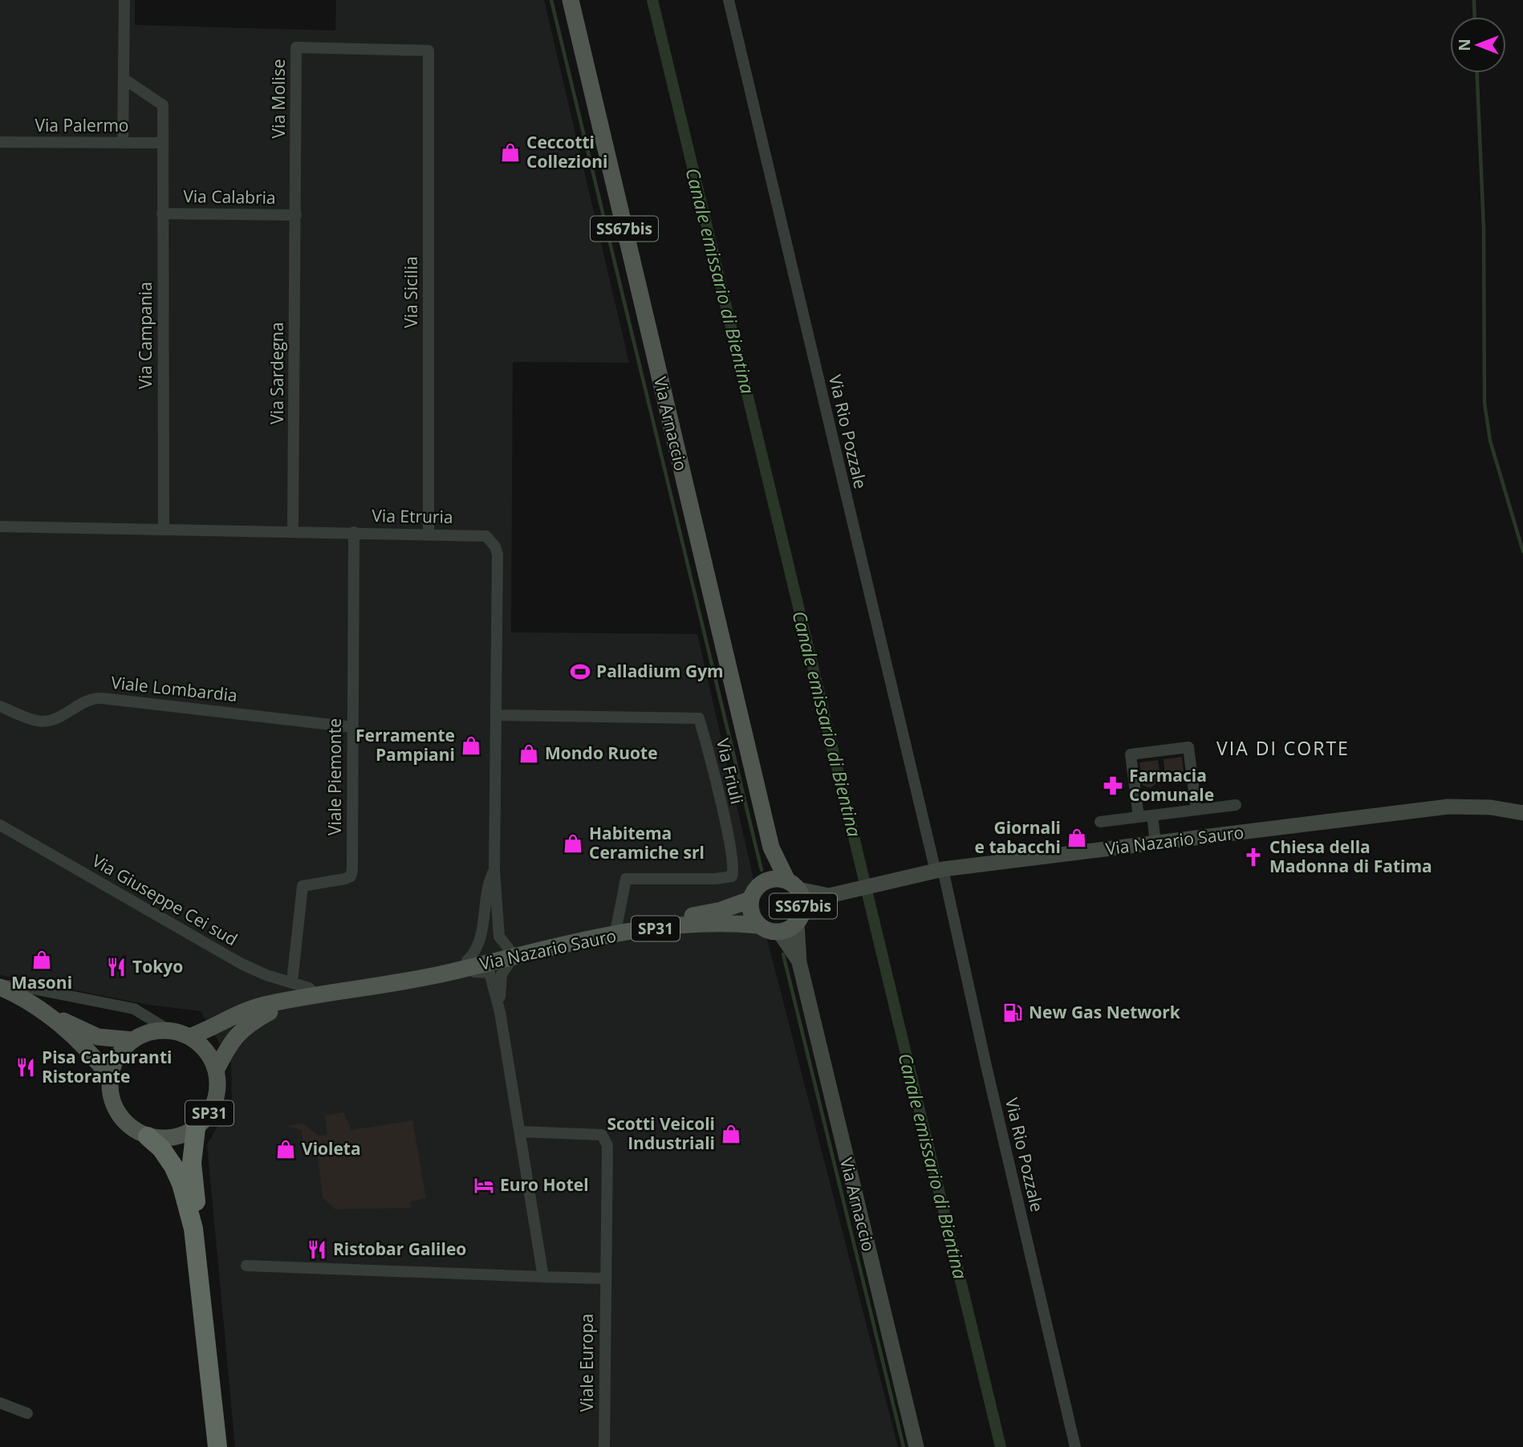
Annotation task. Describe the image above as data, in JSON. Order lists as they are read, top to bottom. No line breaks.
{"streets":{"main road":["SS67bis","Via Arnaccio","Via Nazario Sauro","SP31"],"street":["Via Molise","Via Palermo","Via Calabria","Via Sicilia","Via Campania","Via Sardegna","Via Rio Pozzale","Via Etruria","Viale Lombardia","Via Friuli","Viale Piemonte","Via Giuseppe Cei sud","Viale Europa"]},"crossings":[["Via Molise","Via Calabria"],["Via Molise","Via Sicilia"],["Via Molise","Via Sardegna"],["Via Palermo","Via Campania"],["Via Calabria","Via Campania"],["Via Calabria","Via Sardegna"],["SS67bis","Via Arnaccio"],["SS67bis","Via Nazario Sauro"],["Via Sicilia","Via Etruria"],["Via Campania","Via Etruria"],["Via Sardegna","Via Etruria"],["Via Arnaccio","Via Nazario Sauro"],["Via Rio Pozzale","Via Nazario Sauro"],["Via Etruria","Via Friuli"],["Via Etruria","Viale Piemonte"],["Via Etruria","Via Nazario Sauro"],["Viale Lombardia","Viale Piemonte"],["Via Friuli","Via Nazario Sauro"],["Viale Piemonte","Via Giuseppe Cei sud"],["Via Nazario Sauro","Via Giuseppe Cei sud"],["Via Nazario Sauro","SP31"]],"districts":["VIA DI CORTE"],"water":["Canale emissario di Bientina"],"places":{"shop":["Ceccotti Collezioni","Ferramente Pampiani","Mondo Ruote","Giornali e tabacchi","Habitema Ceramiche srl","Masoni","Scotti Veicoli Industriali","Violeta"],"sports":["Palladium Gym"],"pharmacy":["Farmacia Comunale"],"church":["Chiesa della Madonna di Fatima"],"restaurant":["Tokyo","Pisa Carburanti Ristorante","Ristobar Galileo"],"fuel station":["New Gas Network"],"hotel":["Euro Hotel"]},"north":"left"}
